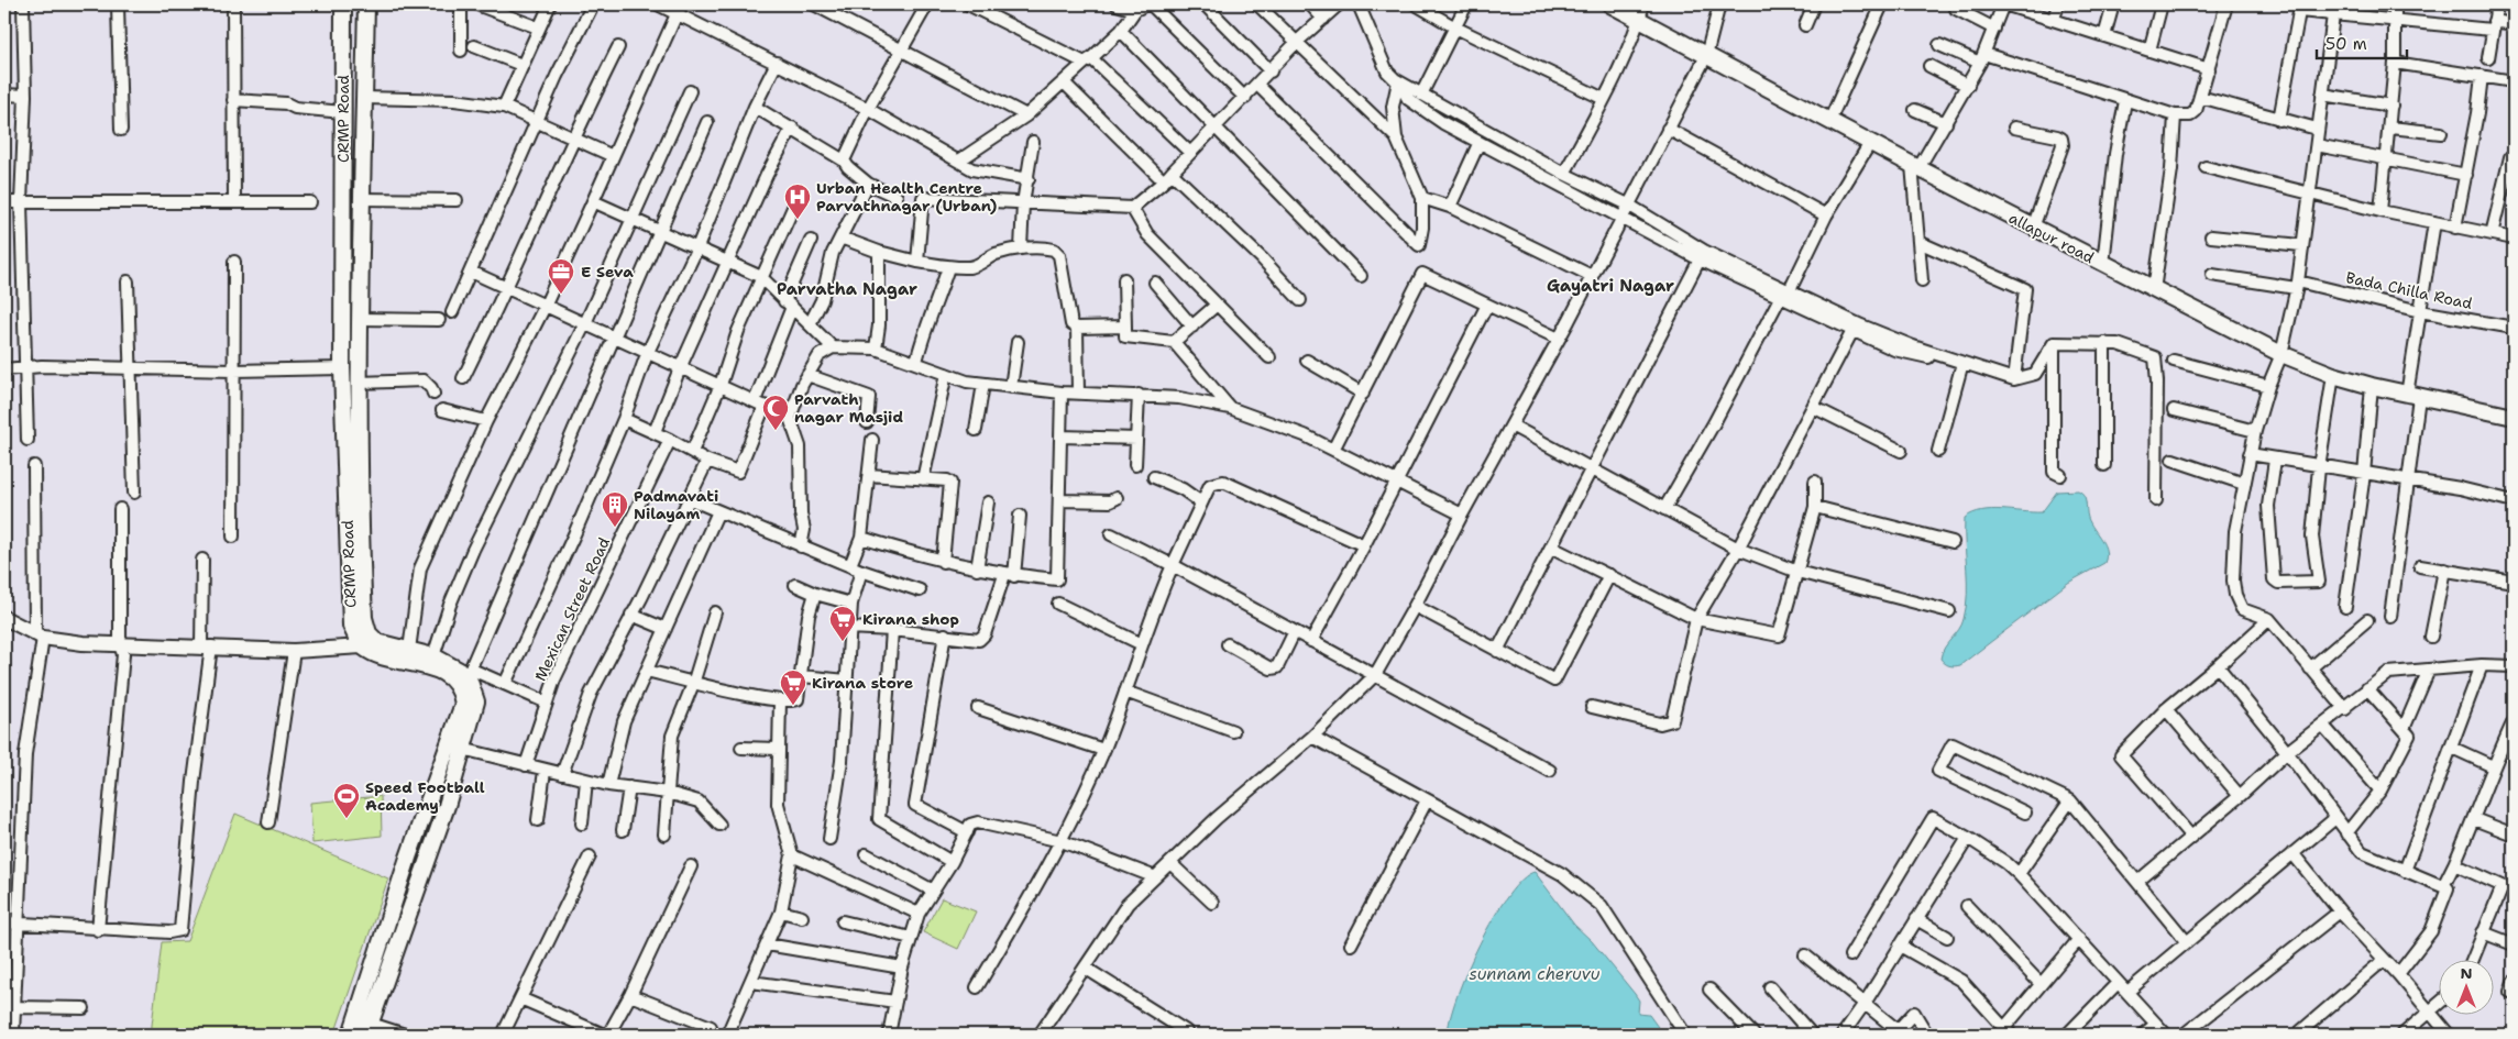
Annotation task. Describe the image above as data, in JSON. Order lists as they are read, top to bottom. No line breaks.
{"streets":{"main road":["CRMP Road","allapur road"],"street":["Bada Chilla Road","Mexican Street Road"]},"districts":["Gayatri Nagar","Parvatha Nagar"],"water":["sunnam cheruvu"],"places":{"hospital":["Urban Health Centre Parvathnagar (Urban)"],"office":["E Seva"],"mosque":["Parvath nagar Masjid"],"building":["Padmavati Nilayam"],"supermarket":["Kirana shop","Kirana store"],"sports":["Speed Football Academy"]},"scale_bar":"50 m","north":"top"}
